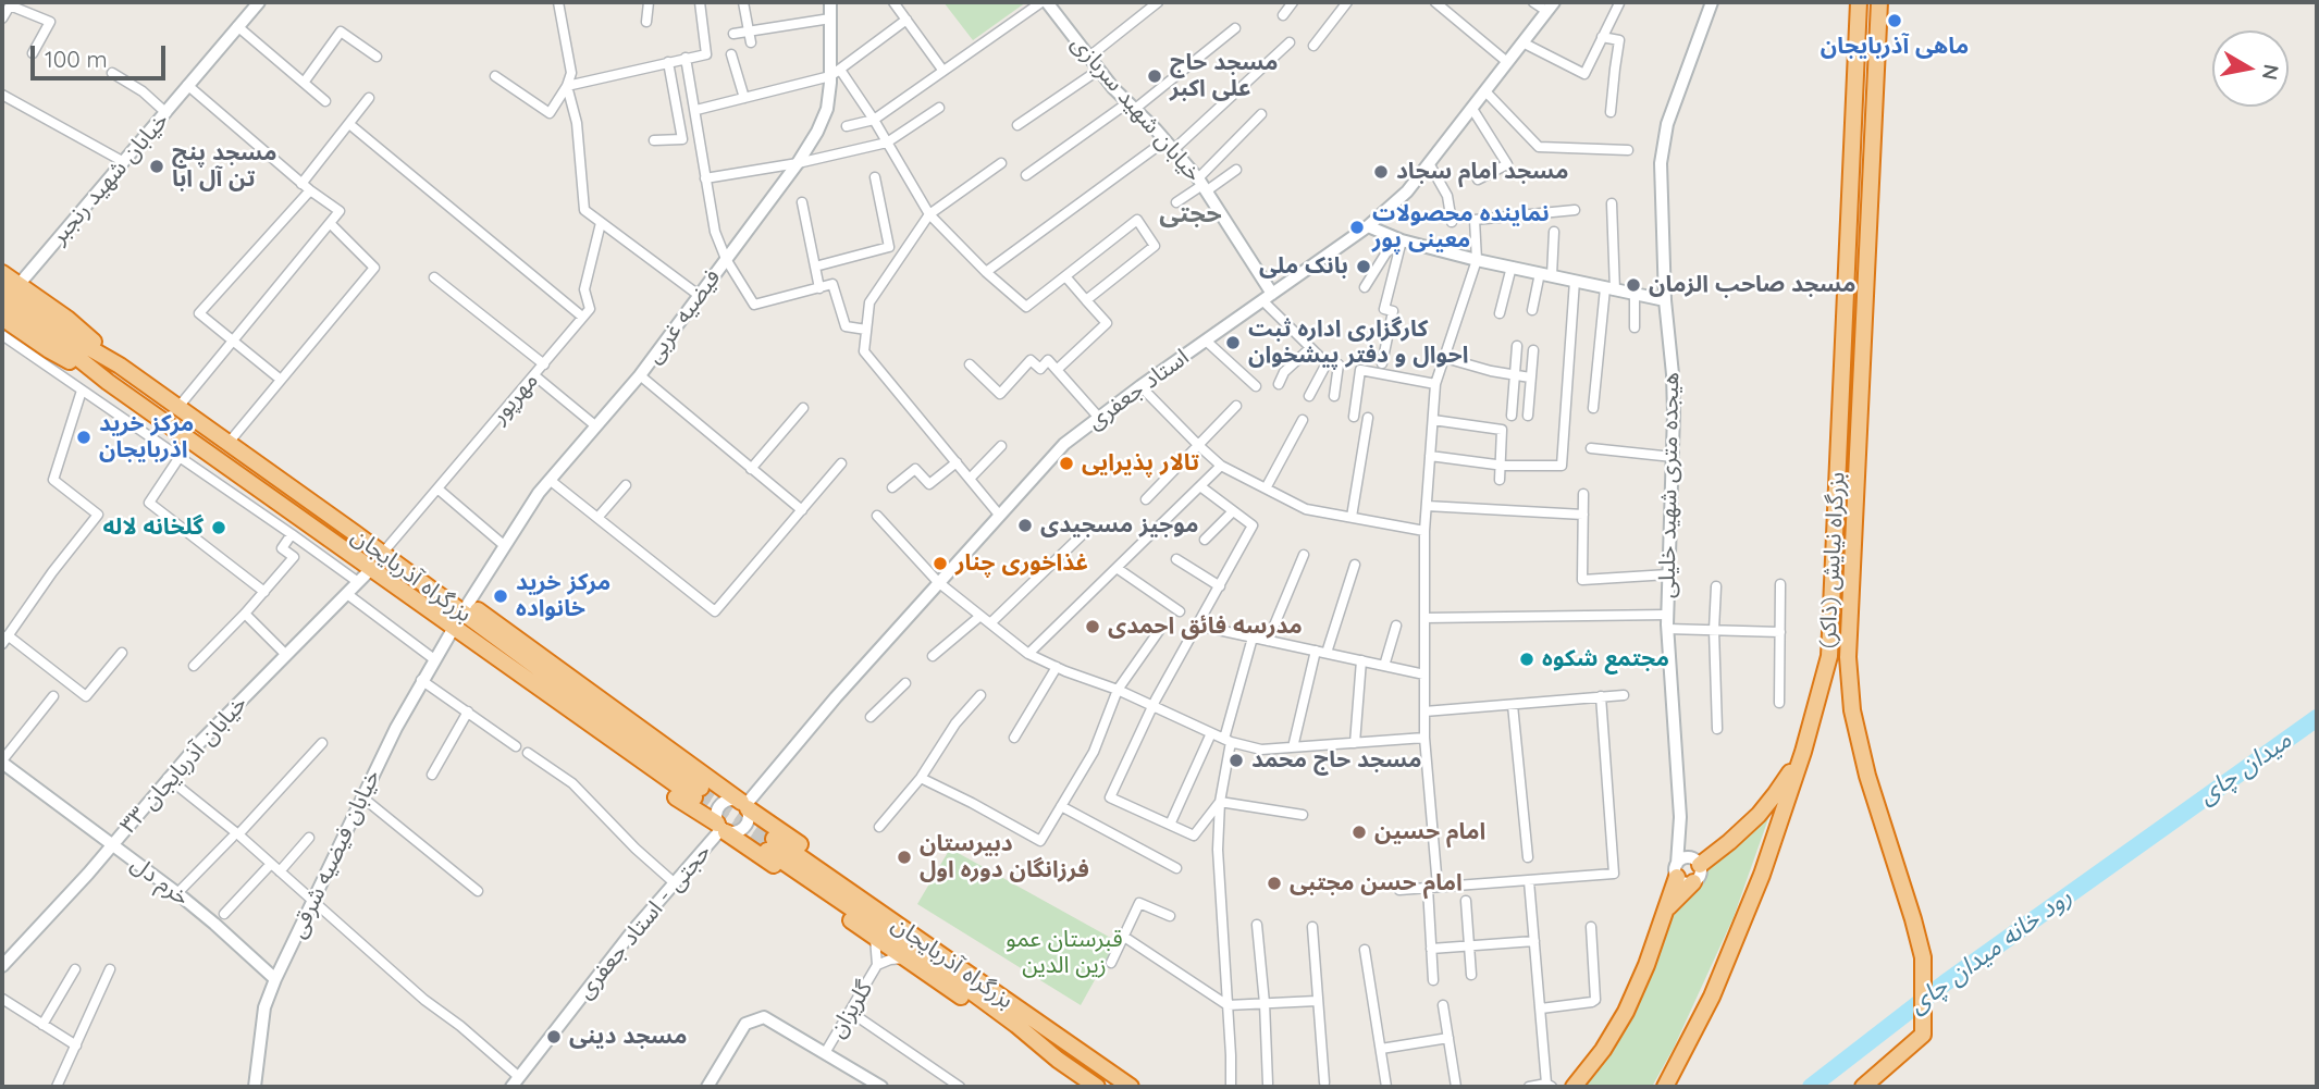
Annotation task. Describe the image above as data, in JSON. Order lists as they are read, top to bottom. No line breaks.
{"streets":{"highway":["بزرگراه نیایش (ذاکر)","بزرگراه آذربایجان"],"street":["خیابان شهید سربازی","خیابان شهید رنجبر","فیضیه غربی","استاد جعفری","مهرپور","هیجده متری شهید خلیلی","خیابان آذربایجان ۳۳","خیابان فیضیه شرقی","خرم دل","حجتی - استاد جعفری","گلریزان"]},"crossings":[["خیابان شهید سربازی","استاد جعفری"],["خیابان شهید رنجبر","بزرگراه آذربایجان"],["مهرپور","بزرگراه آذربایجان"],["بزرگراه آذربایجان","خیابان آذربایجان ۳۳"],["خیابان آذربایجان ۳۳","خرم دل"],["خیابان فیضیه شرقی","خرم دل"]],"districts":["حجتی"],"water":["میدان چای","رود خانه میدان چای"],"parks":["قبرستان عمو زین الدین"],"places":["ماهی آذربایجان","مسجد حاج علی اکبر","مسجد پنج تن آل ابا","مسجد امام سجاد","نماینده محصولات معینی پور","بانک ملی","مسجد صاحب الزمان","کارگزاری اداره ثبت احوال و دفتر پیشخوان","مرکز خرید اذربایجان","تالار پذیرایی","موجیز مسجیدی","گلخانه لاله","غذاخوری چنار","مرکز خرید خانواده","مدرسه فائق احمدی","مجتمع شکوه","مسجد حاج محمد","امام حسین","دبیرستان فرزانگان دوره اول","امام حسن مجتبی","مسجد دینی"],"scale_bar":"100 m","north":"right"}
